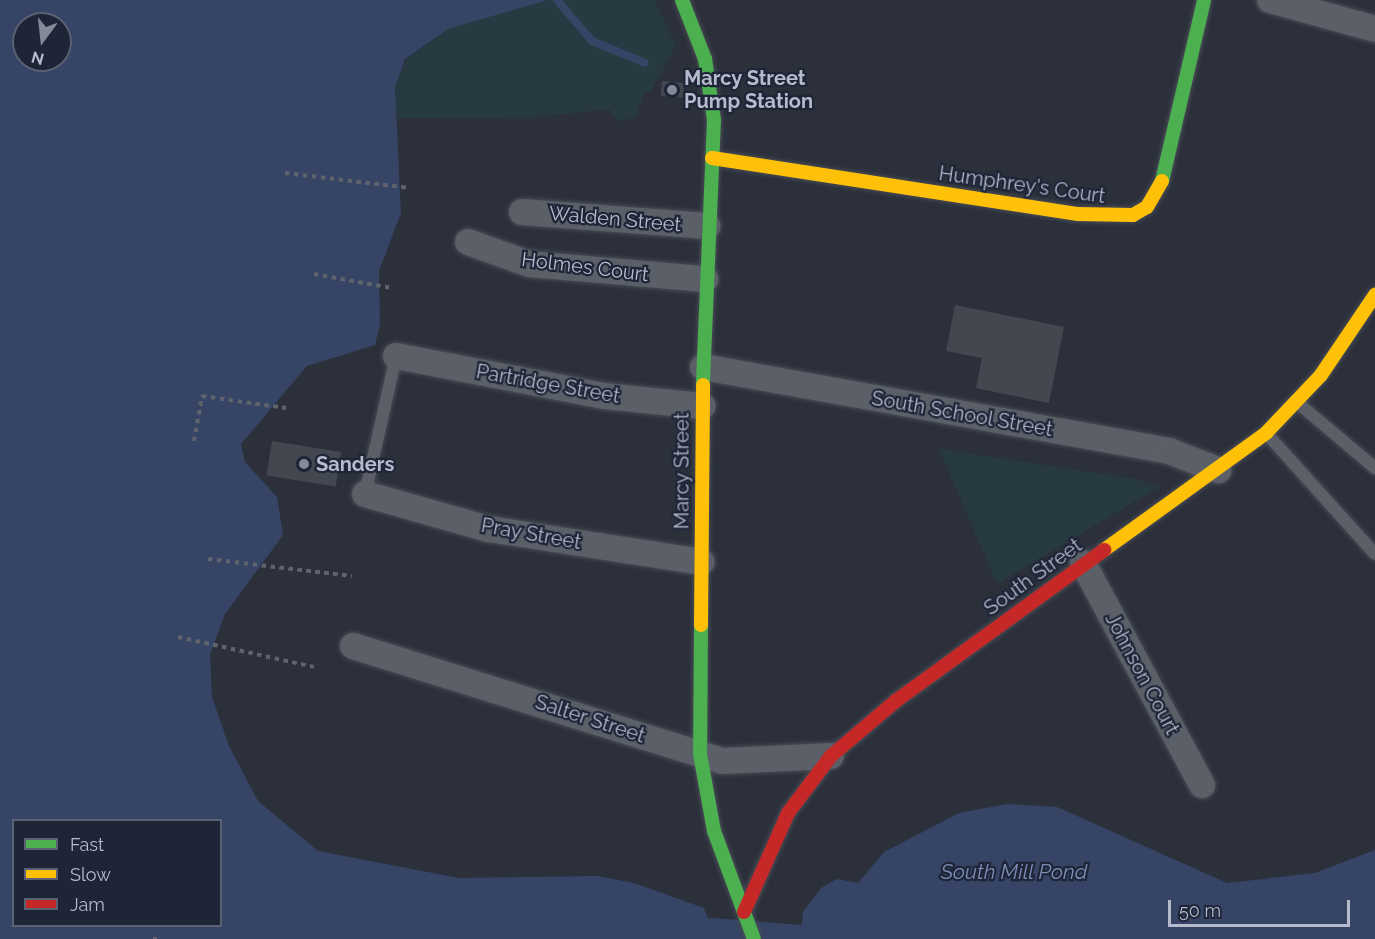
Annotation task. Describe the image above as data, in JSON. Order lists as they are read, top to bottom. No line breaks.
{"streets":{"street":["Humphrey's Court","Walden Street","Holmes Court","Partridge Street","South School Street","Marcy Street","Pray Street","South Street","Johnson Court","Salter Street"]},"crossings":[["Humphrey's Court","Marcy Street"],["Walden Street","Marcy Street"],["Holmes Court","Marcy Street"],["Partridge Street","Marcy Street"],["South School Street","Marcy Street"],["South School Street","South Street"],["Marcy Street","Pray Street"],["Marcy Street","South Street"],["Marcy Street","Salter Street"],["South Street","Johnson Court"],["South Street","Salter Street"]],"water":["South Mill Pond"],"places":["Marcy Street Pump Station","Sanders"],"legend":["Fast","Slow","Jam"],"scale_bar":"50 m","north":"bottom"}
